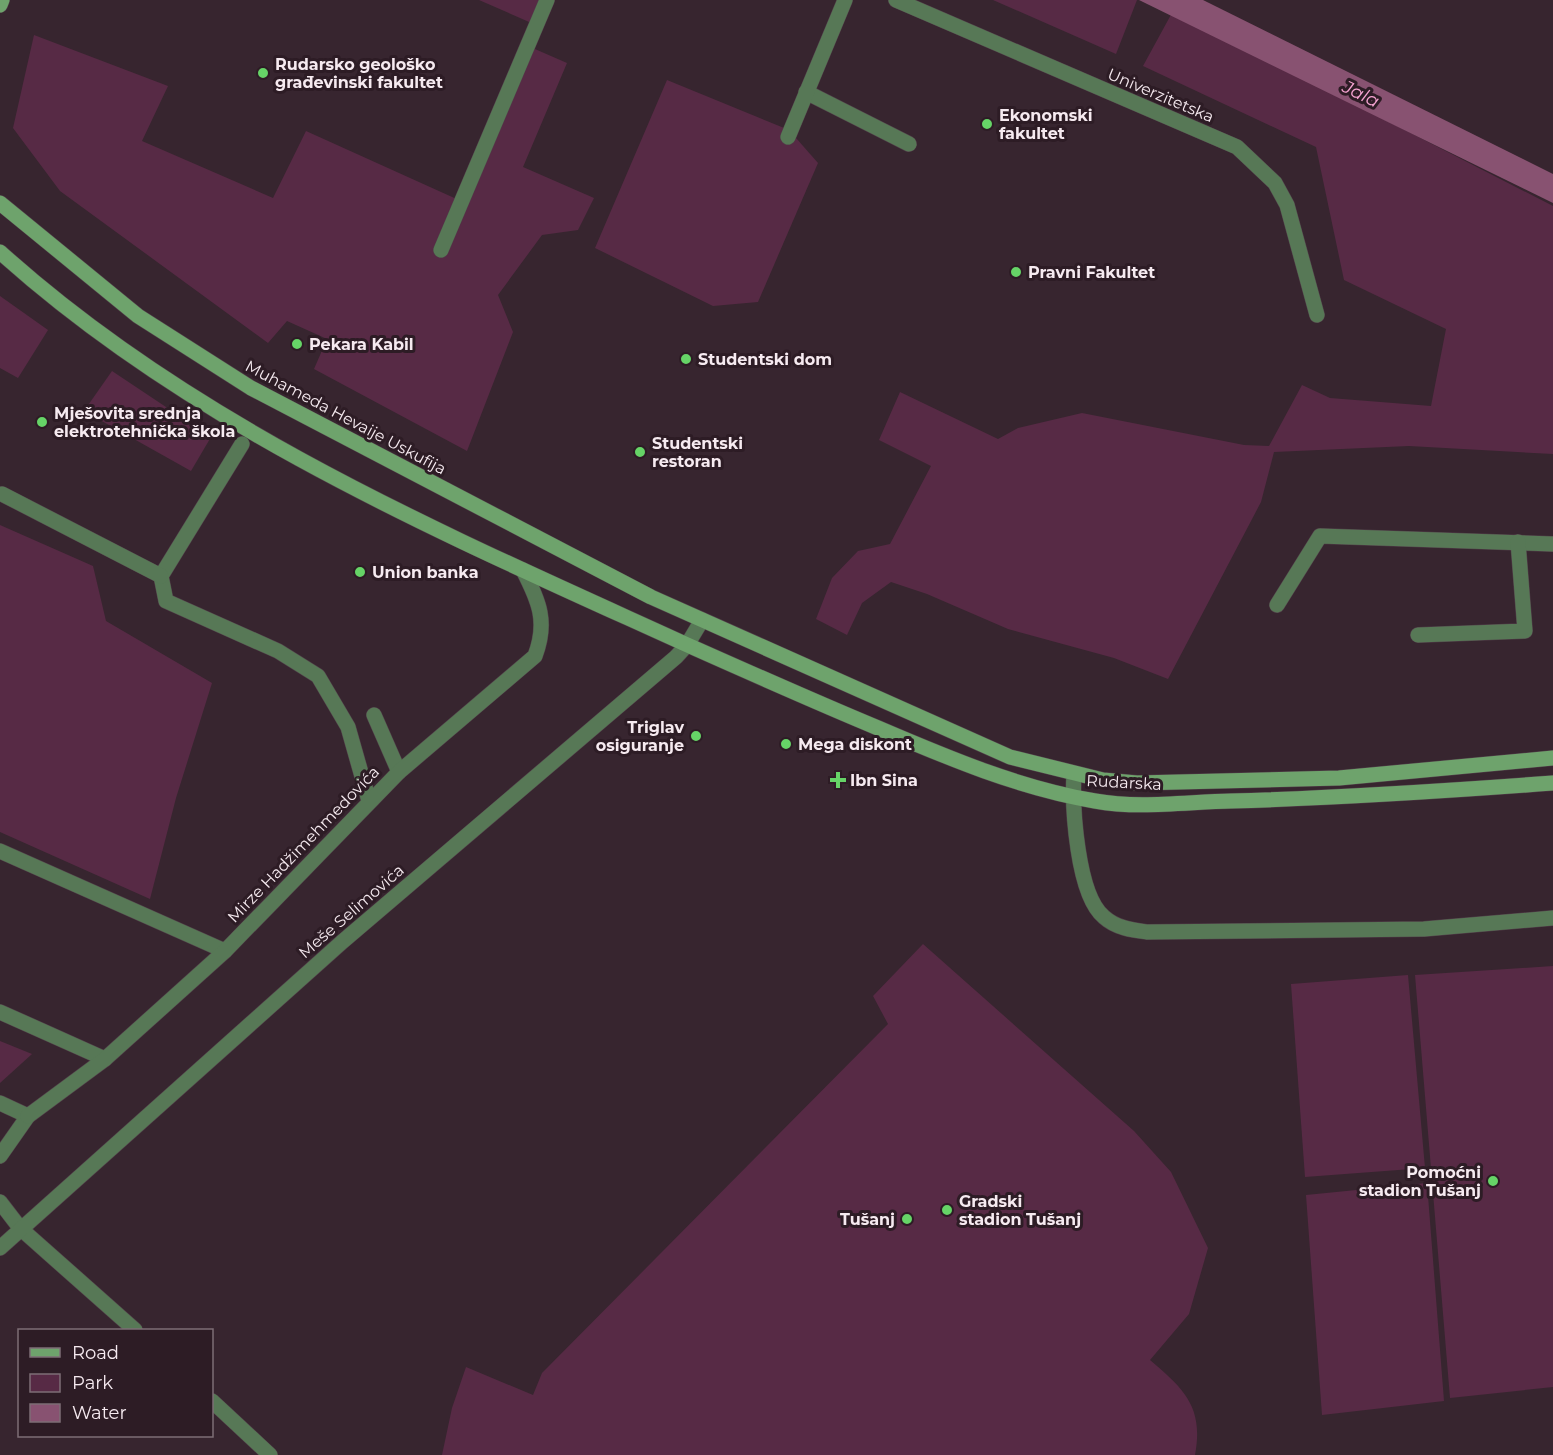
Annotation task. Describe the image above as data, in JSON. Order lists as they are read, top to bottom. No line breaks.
{"streets":{"main road":["Muhameda Hevaije Uskufija","Rudarska"],"street":["Univerzitetska","Mirze Hadžimehmedovića","Meše Selimovića"]},"crossings":[["Muhameda Hevaije Uskufija","Rudarska"],["Muhameda Hevaije Uskufija","Meše Selimovića"],["Rudarska","Meše Selimovića"]],"water":["Jala"],"places":{"other":["Rudarsko geološko građevinski fakultet","Ekonomski fakultet","Pravni Fakultet","Pekara Kabil","Studentski dom","Mješovita srednja elektrotehnička škola","Studentski restoran","Union banka","Triglav osiguranje","Mega diskont","Pomoćni stadion Tušanj","Gradski stadion Tušanj","Tušanj"],"health":["Ibn Sina"]},"legend":["Road","Park","Water"]}
